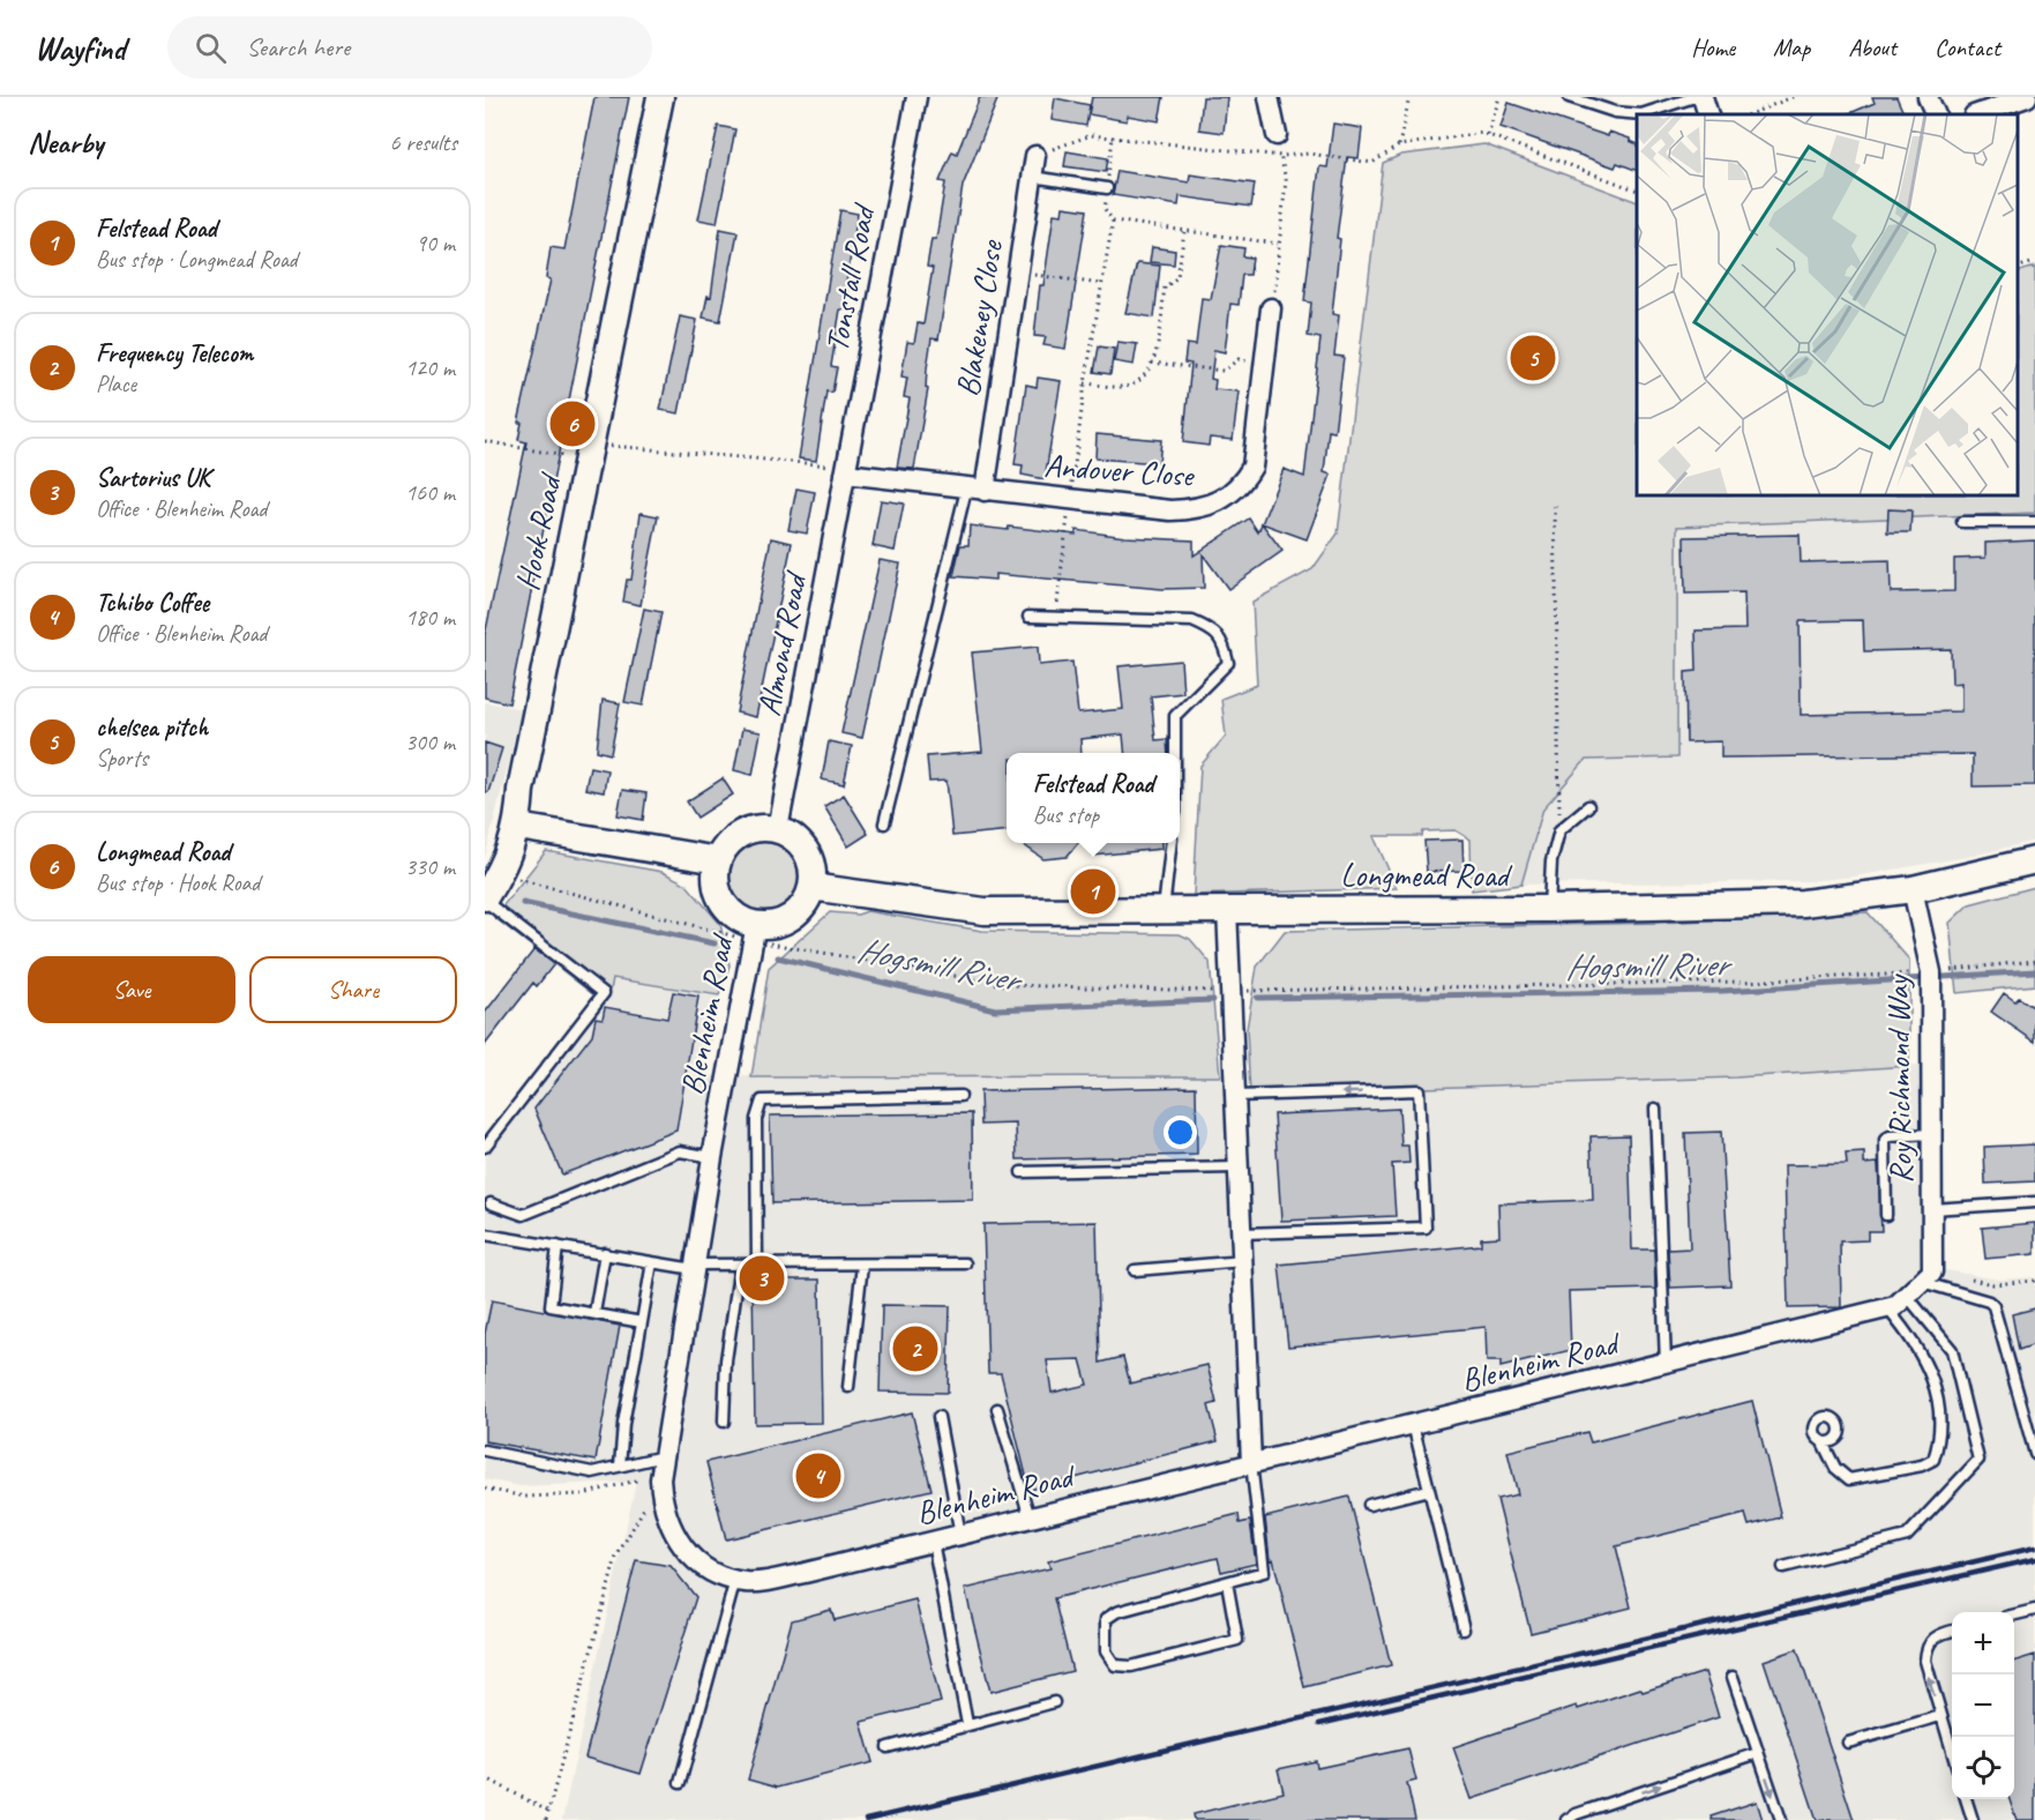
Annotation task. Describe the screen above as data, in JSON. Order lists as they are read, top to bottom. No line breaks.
{"streets":{"street":["Tonstall Road","Blakeney Close","Andover Close","Hook Road","Almond Road","Longmead Road","Blenheim Road","Roy Richmond Way"]},"crossings":[["Tonstall Road","Andover Close"],["Tonstall Road","Almond Road"],["Blakeney Close","Andover Close"],["Andover Close","Almond Road"],["Almond Road","Longmead Road"],["Almond Road","Blenheim Road"],["Longmead Road","Blenheim Road"],["Longmead Road","Roy Richmond Way"],["Blenheim Road","Roy Richmond Way"]],"water":["Hogsmill River"],"page":{"header":"Wayfind","search":"Search here","nav":["Home","Map","About","Contact"],"heading":["Nearby","6 results"],"list":[{"mark":"1","name":"Felstead Road","note":"Bus stop · Longmead Road","value":"90 m"},{"mark":"2","name":"Frequency Telecom","note":"Place","value":"120 m"},{"mark":"3","name":"Sartorius UK","note":"Office · Blenheim Road","value":"160 m"},{"mark":"4","name":"Tchibo Coffee","note":"Office · Blenheim Road","value":"180 m"},{"mark":"5","name":"chelsea pitch","note":"Sports","value":"300 m"},{"mark":"6","name":"Longmead Road","note":"Bus stop · Hook Road","value":"330 m"}],"pins":["5","6","1","3","2","4"],"popup":["Felstead Road","Bus stop"],"buttons":["Save","Share"],"map_buttons":["+","−"]}}
